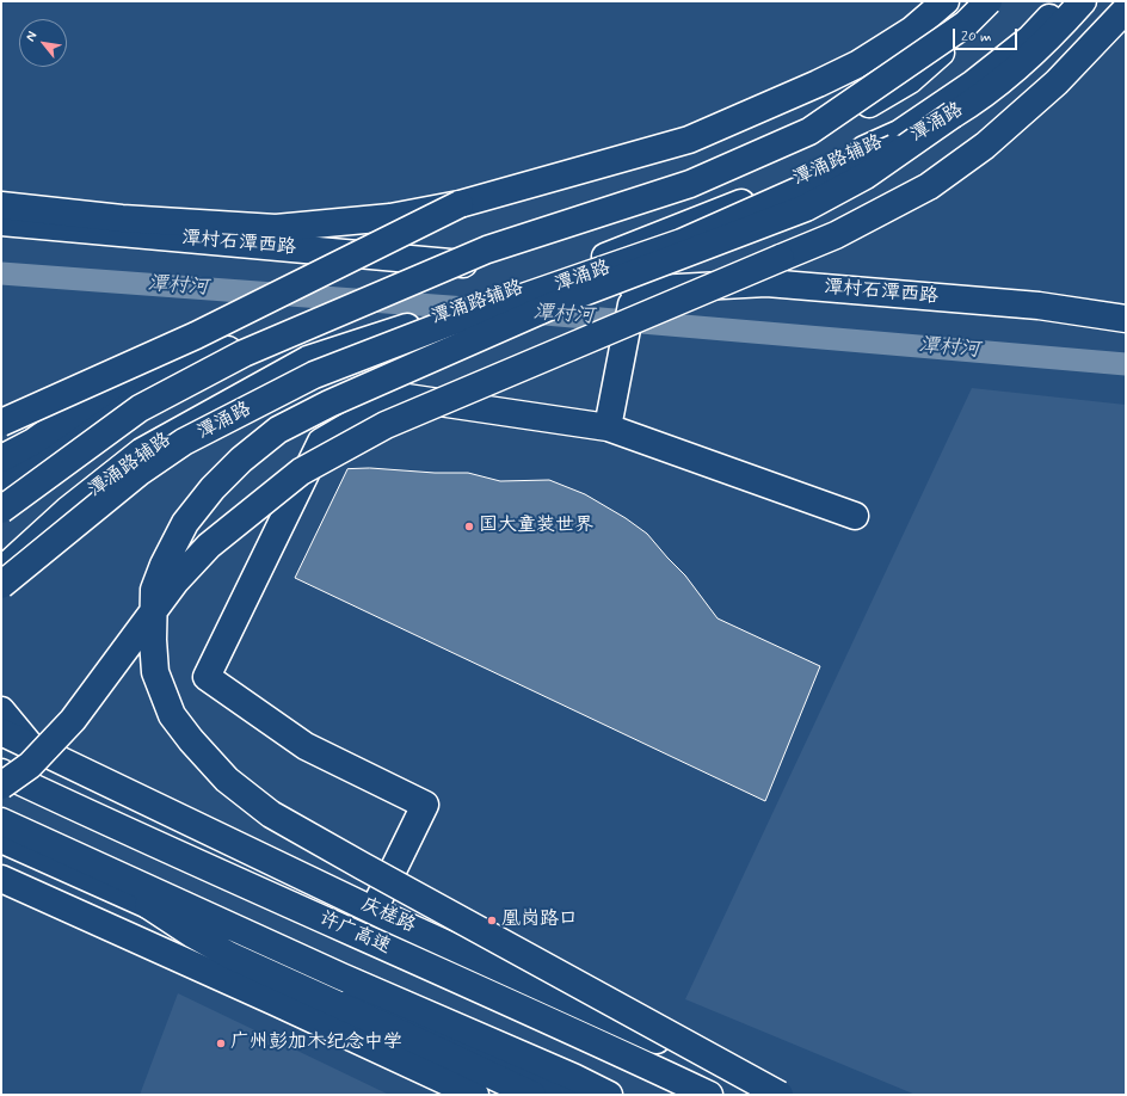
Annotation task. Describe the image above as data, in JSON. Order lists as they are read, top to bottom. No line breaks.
{"streets":{"main road":["潭涌路","潭涌路辅路","潭村石潭西路","庆槎路","许广高速"]},"crossings":[["潭涌路","潭涌路辅路"],["潭涌路辅路","潭村石潭西路"]],"water":["潭村河"],"places":["国大童装世界","凰岗路口","广州彭加木纪念中学"],"scale_bar":"20 m","north":"top left"}
